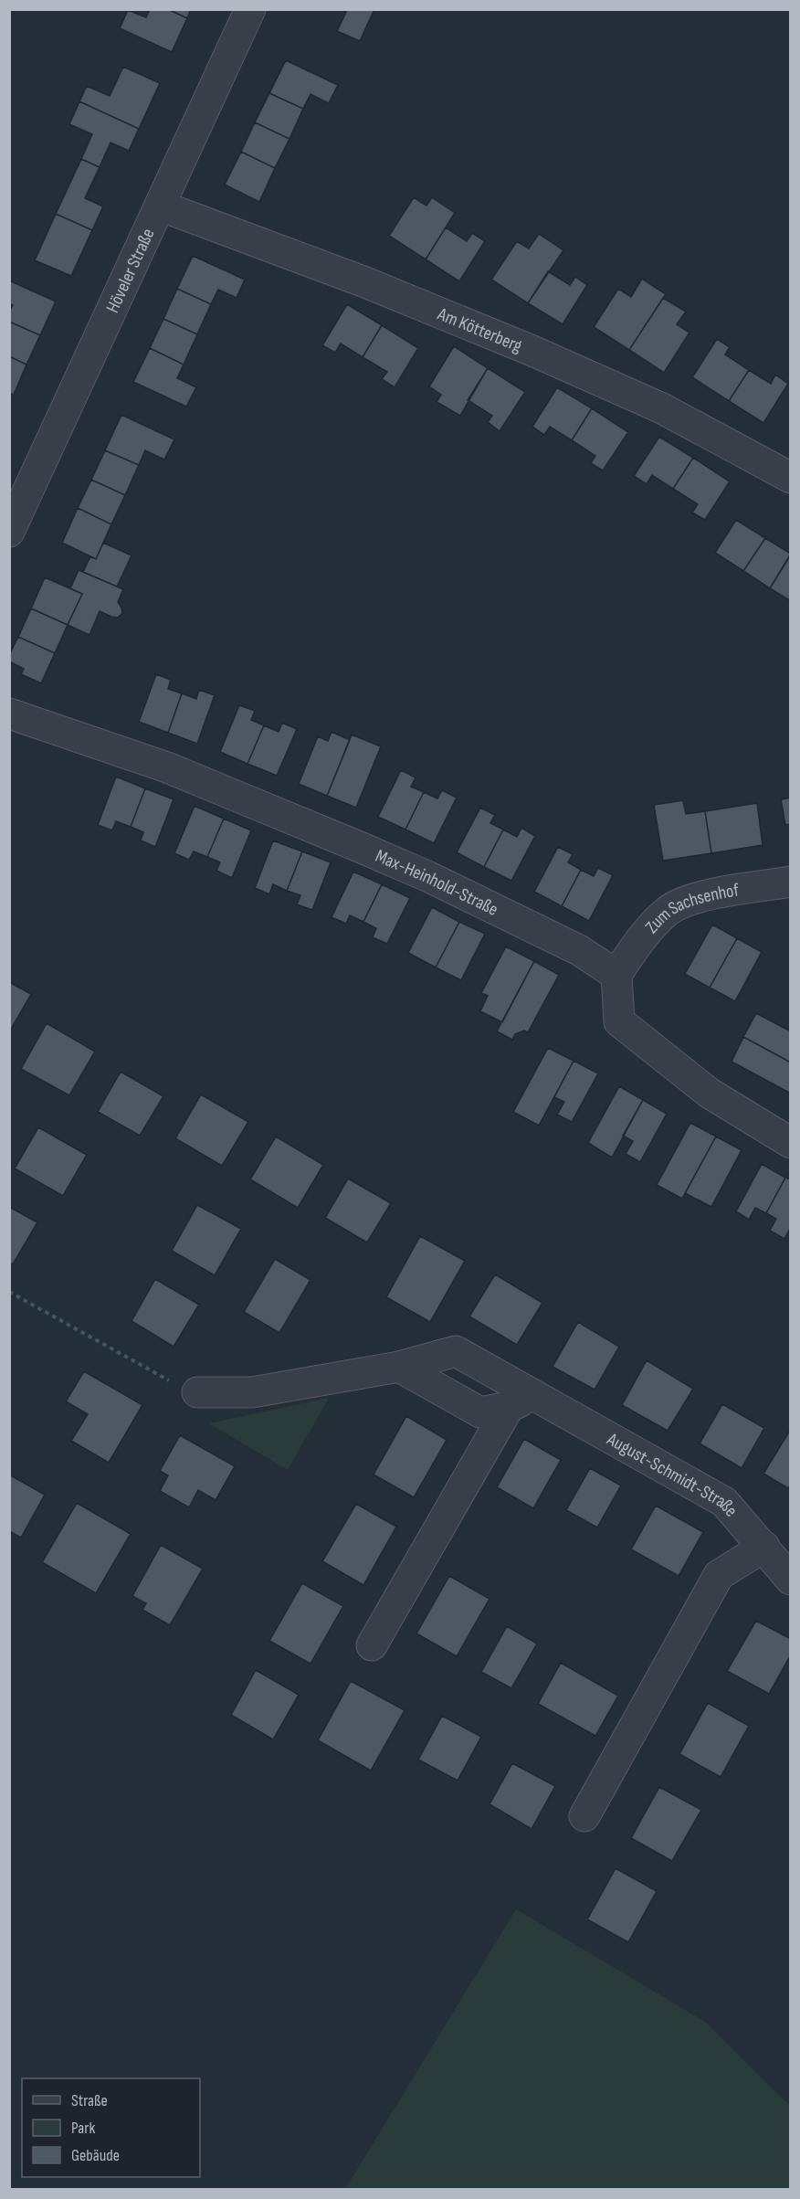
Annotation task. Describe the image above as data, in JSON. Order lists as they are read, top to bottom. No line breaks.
{"streets":{"street":["Höveler Straße","Am Kötterberg","Max-Heinhold-Straße","Zum Sachsenhof","August-Schmidt-Straße"]},"crossings":[["Höveler Straße","Am Kötterberg"],["Max-Heinhold-Straße","Zum Sachsenhof"]],"legend":["Straße","Park","Gebäude"]}
